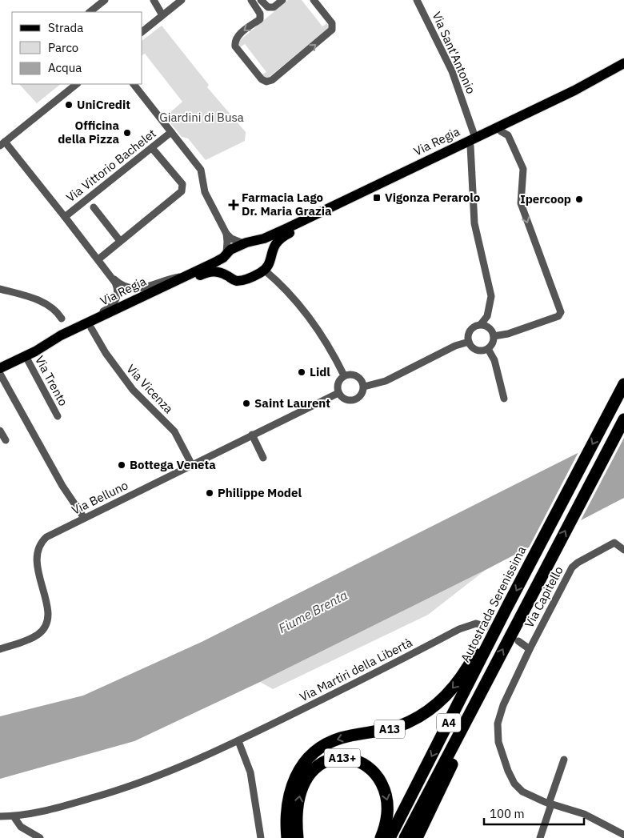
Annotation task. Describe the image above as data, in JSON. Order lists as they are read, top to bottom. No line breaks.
{"streets":{"highway":["Autostrada Serenissima","A4","A13","A13+"],"main road":["Via Regia"],"street":["Via Sant'Antonio","Via Vittorio Bachelet","Via Trento","Via Vicenza","Via Belluno","Via Capitello","Via Martiri della Libertà"]},"crossings":[["Via Sant'Antonio","Via Regia"],["Via Regia","Via Vittorio Bachelet"],["Via Regia","Via Trento"],["Via Regia","Via Vicenza"],["Via Vicenza","Via Belluno"],["Autostrada Serenissima","A13"]],"water":["Fiume Brenta"],"parks":["Giardini di Busa"],"places":{"other":["UniCredit","Officina della Pizza","Ipercoop","Lidl","Saint Laurent","Bottega Veneta","Philippe Model"],"transit":["Vigonza Perarolo"],"health":["Farmacia Lago Dr. Maria Grazia"]},"legend":["Strada","Parco","Acqua"],"scale_bar":"100 m"}
